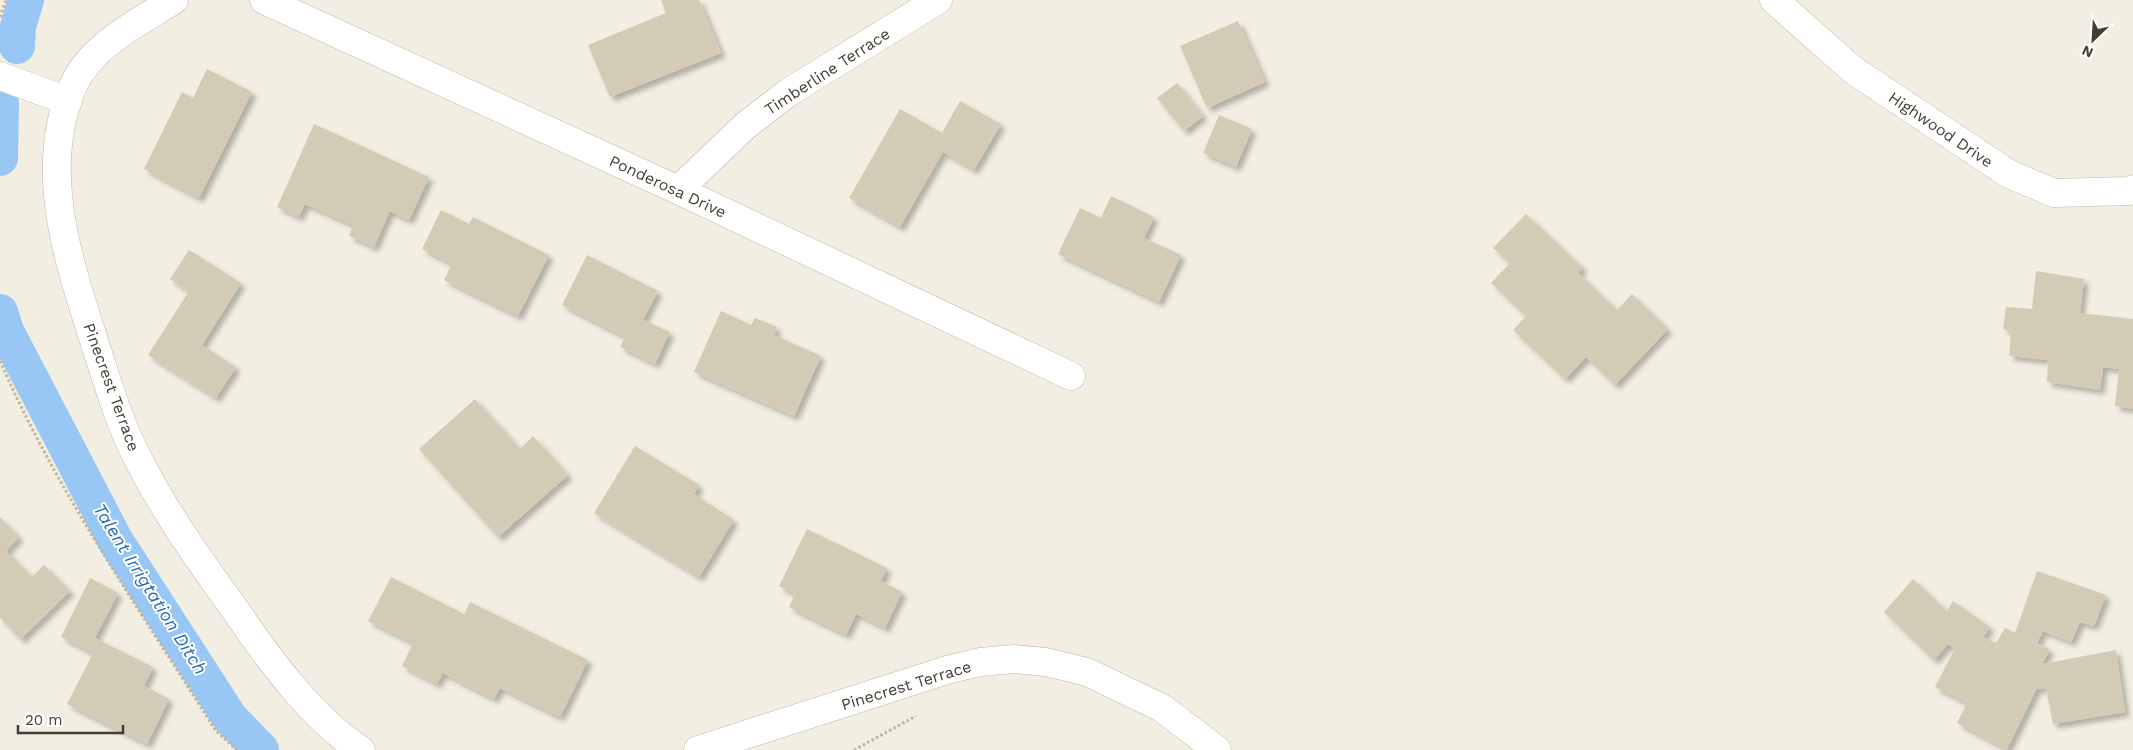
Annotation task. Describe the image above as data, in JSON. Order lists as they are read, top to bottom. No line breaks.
{"streets":{"street":["Timberline Terrace","Highwood Drive","Ponderosa Drive","Pinecrest Terrace"]},"crossings":[["Timberline Terrace","Ponderosa Drive"]],"water":["Talent Irrigtation Ditch"],"scale_bar":"20 m","north":"bottom left"}
